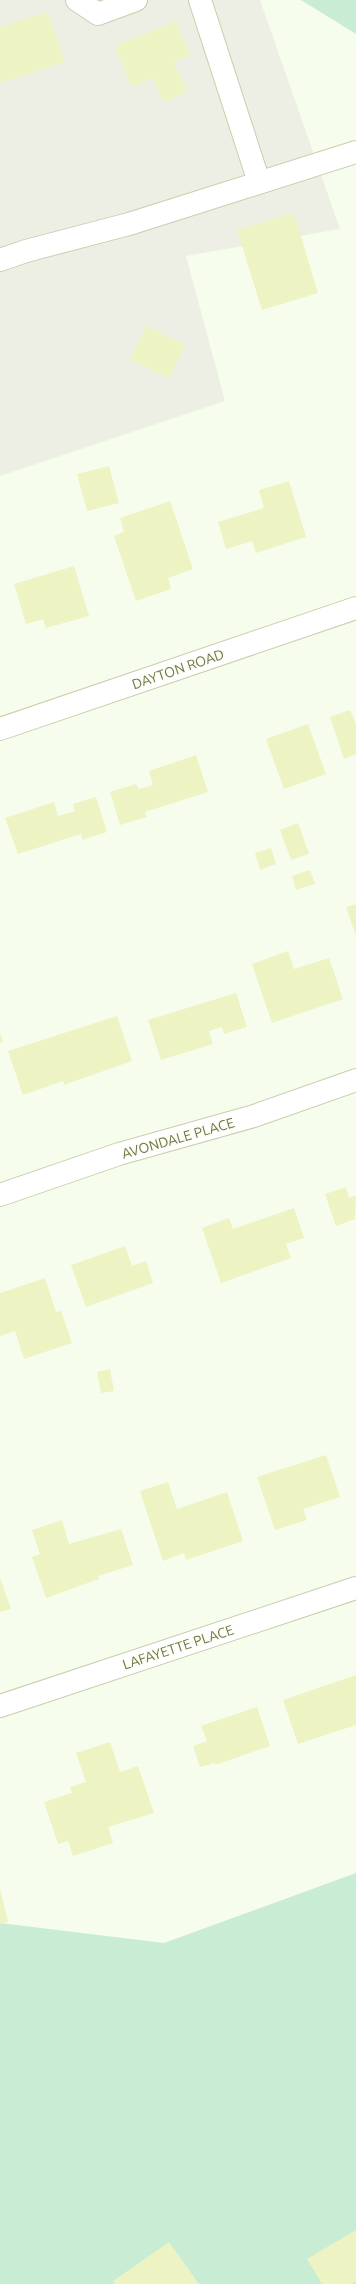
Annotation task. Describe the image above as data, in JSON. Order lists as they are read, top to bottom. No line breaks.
{"streets":{"street":["DAYTON ROAD","AVONDALE PLACE","LAFAYETTE PLACE"]}}
